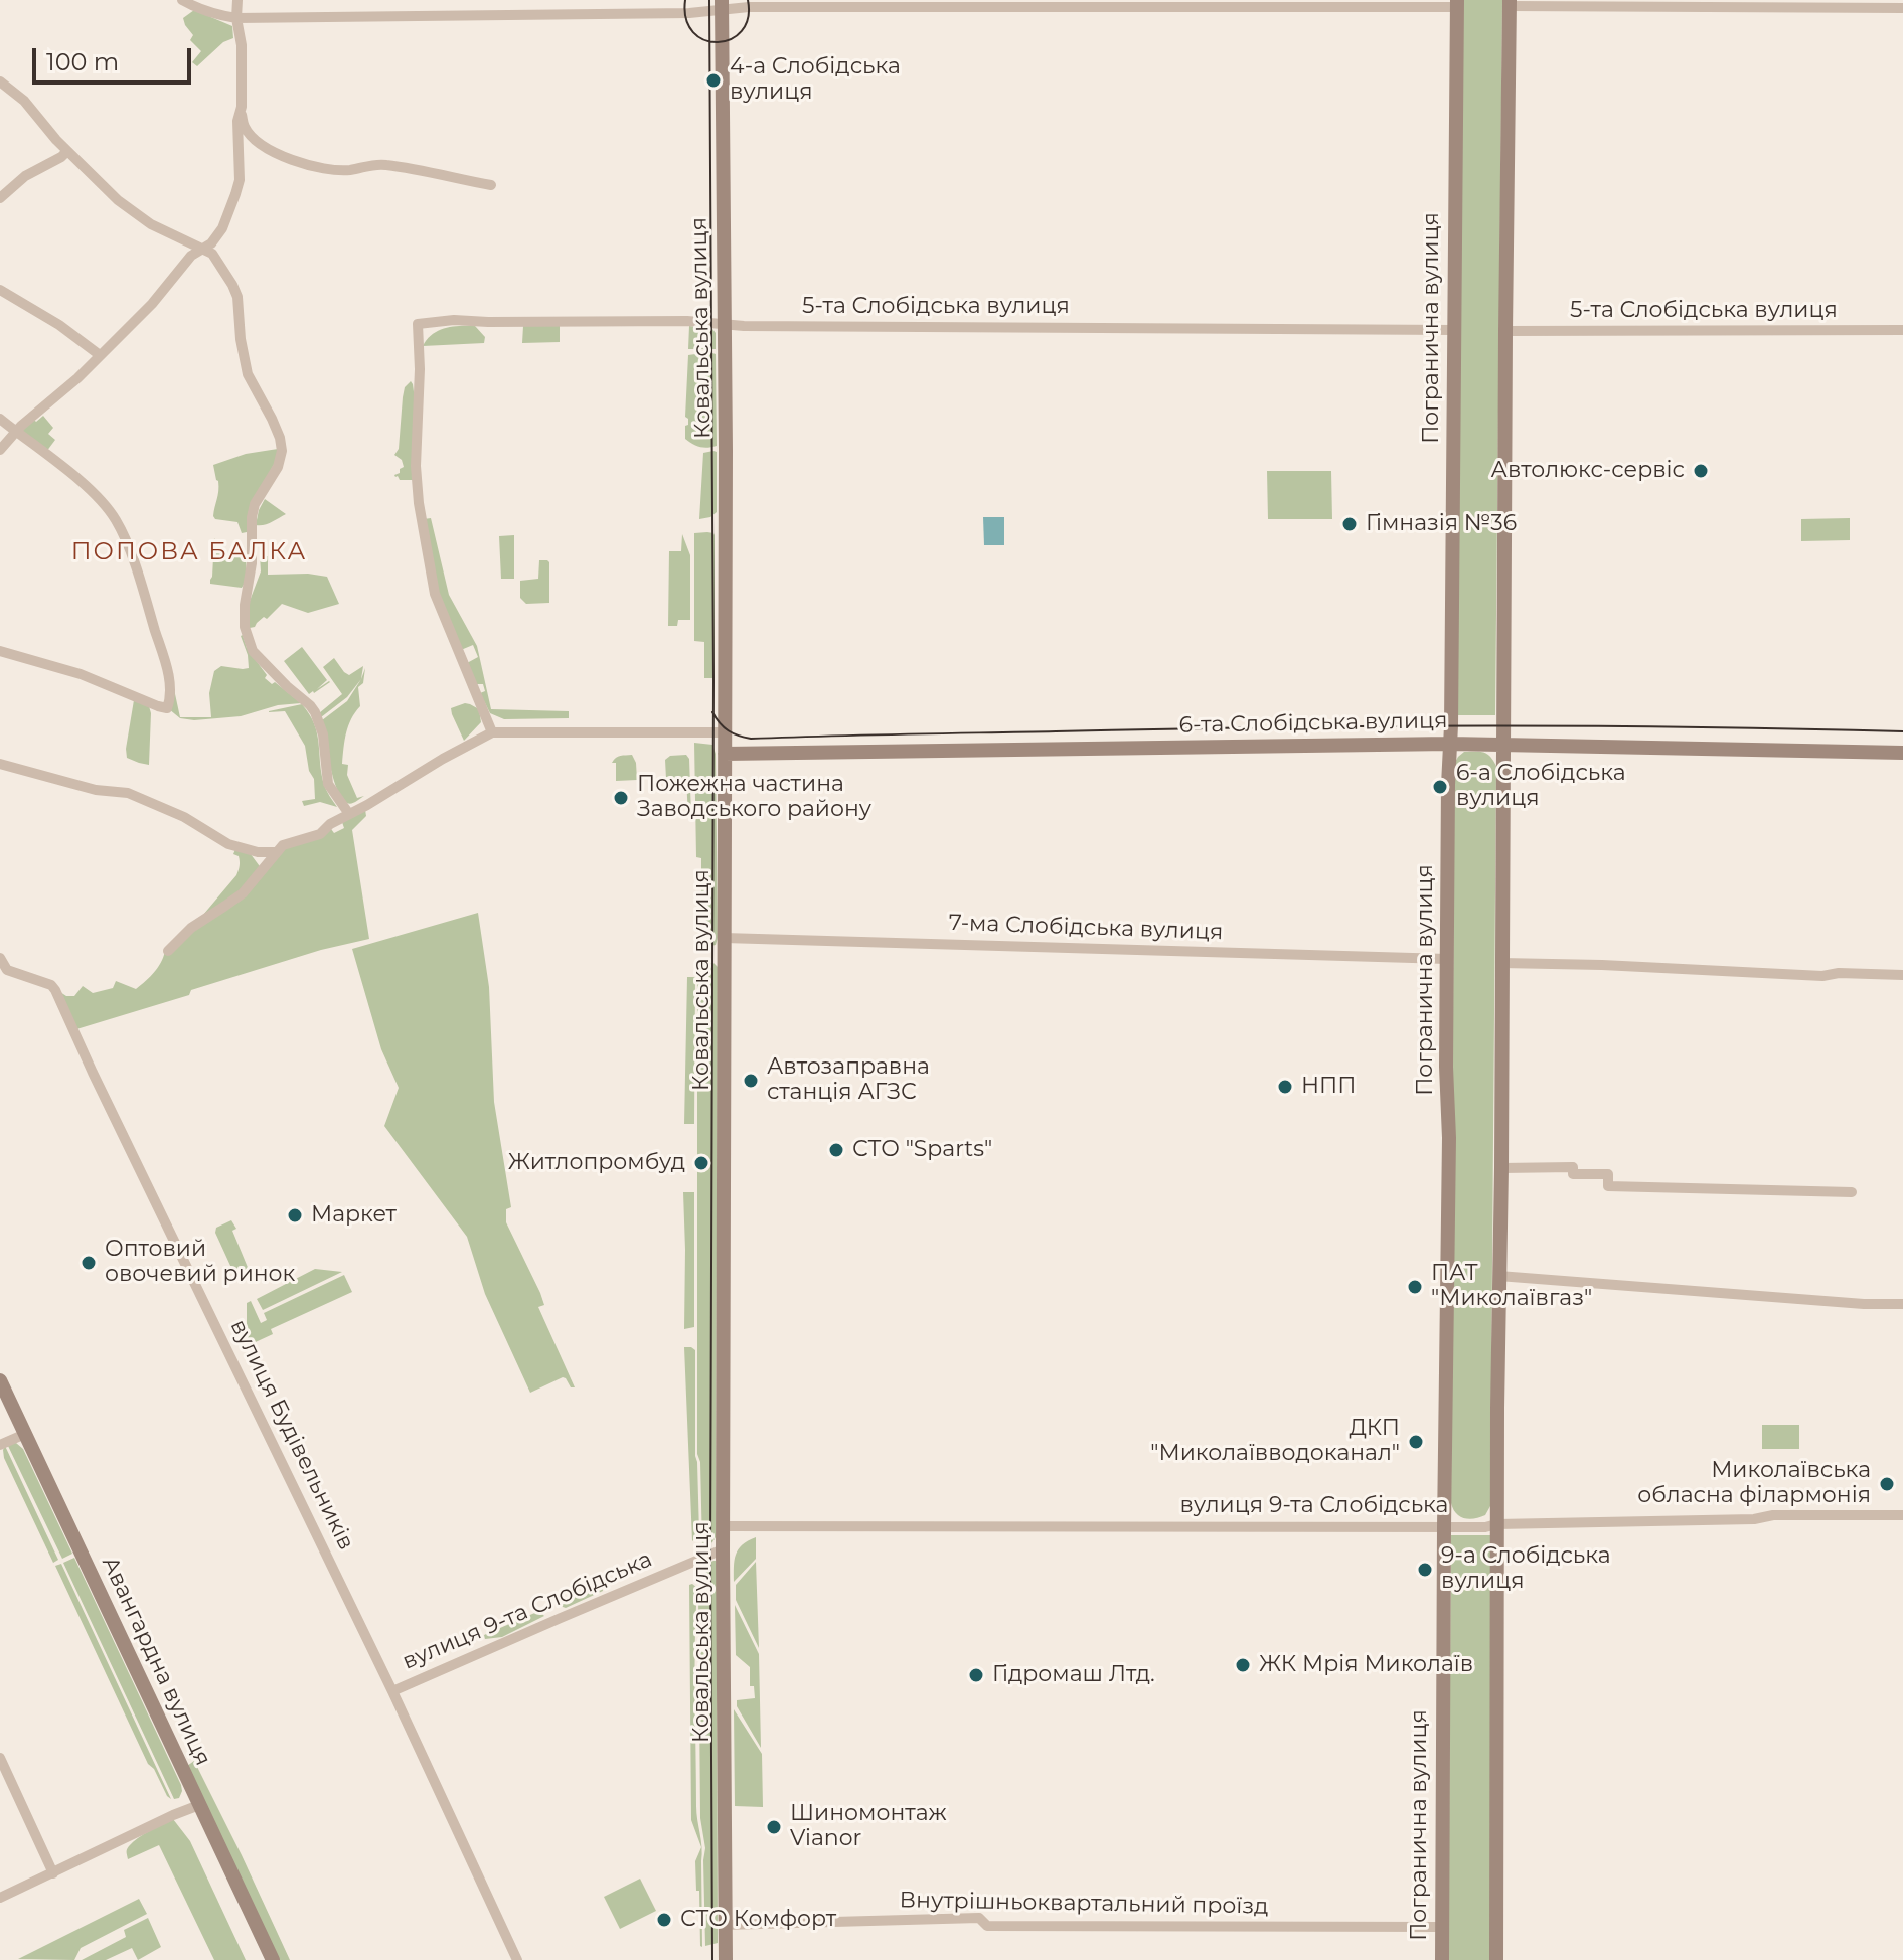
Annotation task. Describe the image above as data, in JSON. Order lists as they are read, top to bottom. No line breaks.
{"streets":{"main road":["Ковальська вулиця","Погранична вулиця","6-та Слобідська вулиця","Авангардна вулиця"],"street":["5-та Слобідська вулиця","7-ма Слобідська вулиця","вулиця Будівельників","вулиця 9-та Слобідська","Внутрішньоквартальний проїзд"]},"crossings":[["5-та Слобідська вулиця","Ковальська вулиця"],["5-та Слобідська вулиця","Погранична вулиця"],["Ковальська вулиця","6-та Слобідська вулиця"],["Ковальська вулиця","7-ма Слобідська вулиця"],["Ковальська вулиця","вулиця 9-та Слобідська"],["Ковальська вулиця","Внутрішньоквартальний проїзд"],["Погранична вулиця","6-та Слобідська вулиця"],["Погранична вулиця","7-ма Слобідська вулиця"],["Погранична вулиця","вулиця 9-та Слобідська"],["Погранична вулиця","Внутрішньоквартальний проїзд"],["вулиця Будівельників","вулиця 9-та Слобідська"]],"districts":["ПОПОВА БАЛКА"],"places":["4-а Слобідська вулиця","Автолюкс-сервіс","Гімназія №36","6-а Слобідська вулиця","Пожежна частина Заводського району","Автозаправна станція АГЗС","НПП","СТО \"Sparts\"","Житлопромбуд","Маркет","Оптовий овочевий ринок","ПАТ \"Миколаївгаз\"","ДКП \"Миколаївводоканал\"","Миколаївська обласна філармонія","9-а Слобідська вулиця","ЖК Мрія Миколаїв","Гідромаш Лтд.","Шиномонтаж Vianor","СТО Комфорт"],"scale_bar":"100 m"}
